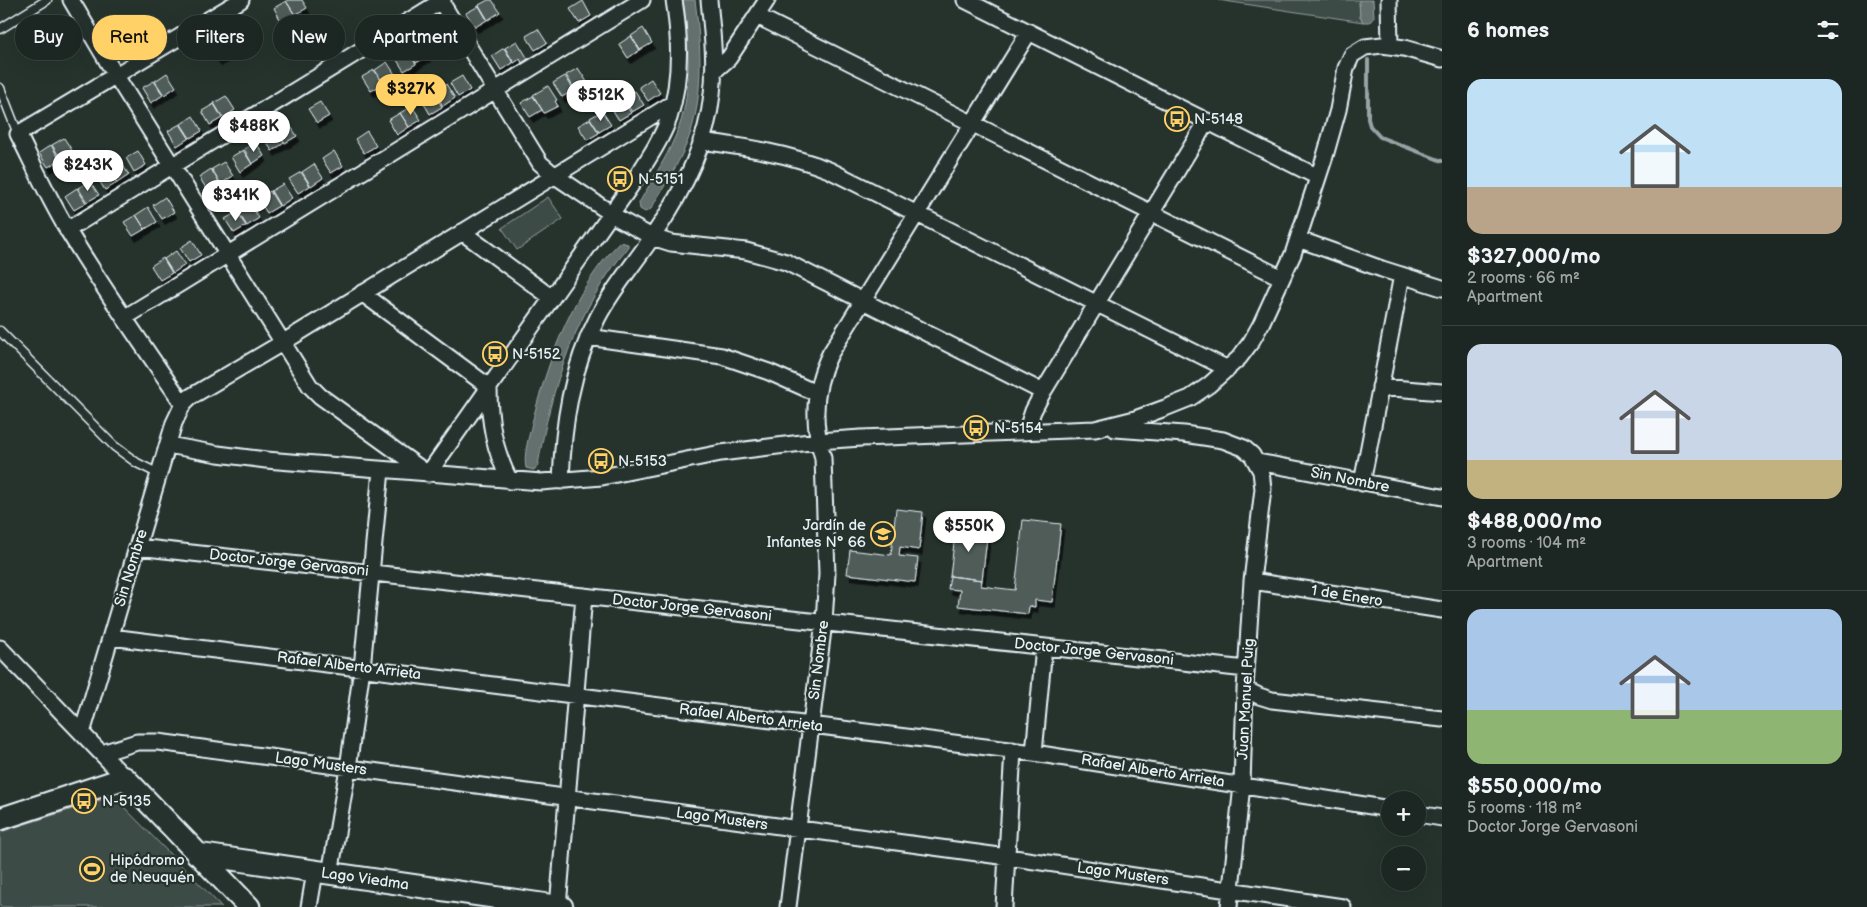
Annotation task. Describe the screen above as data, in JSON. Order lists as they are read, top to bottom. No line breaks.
{"streets":{"main road":["Lago Viedma"],"street":["Sin Nombre","Doctor Jorge Gervasoni","1 de Enero","Rafael Alberto Arrieta","Juan Manuel Puig","Lago Musters"]},"crossings":[["Sin Nombre","Doctor Jorge Gervasoni"],["Sin Nombre","Rafael Alberto Arrieta"],["Sin Nombre","Lago Musters"],["Doctor Jorge Gervasoni","Juan Manuel Puig"],["1 de Enero","Juan Manuel Puig"],["Rafael Alberto Arrieta","Juan Manuel Puig"],["Juan Manuel Puig","Lago Musters"]],"places":{"bus stop":["N-5148","N-5151","N-5152","N-5154","N-5153","N-5135"],"school or university":["Jardín de Infantes N° 66"],"sports":["Hipódromo de Neuquén"]},"page":{"heading":"6 homes","chip":["Buy","Rent","Filters","New","Apartment"],"list":[{"name":"$327,000/mo","note":"2 rooms · 66 m² · Apartment"},{"name":"$488,000/mo","note":"3 rooms · 104 m² · Apartment"},{"name":"$550,000/mo","note":"5 rooms · 118 m² · Doctor Jorge Gervasoni"}],"price":["$327K","$512K","$488K","$243K","$341K","$550K"],"map_buttons":["+","−"]}}
